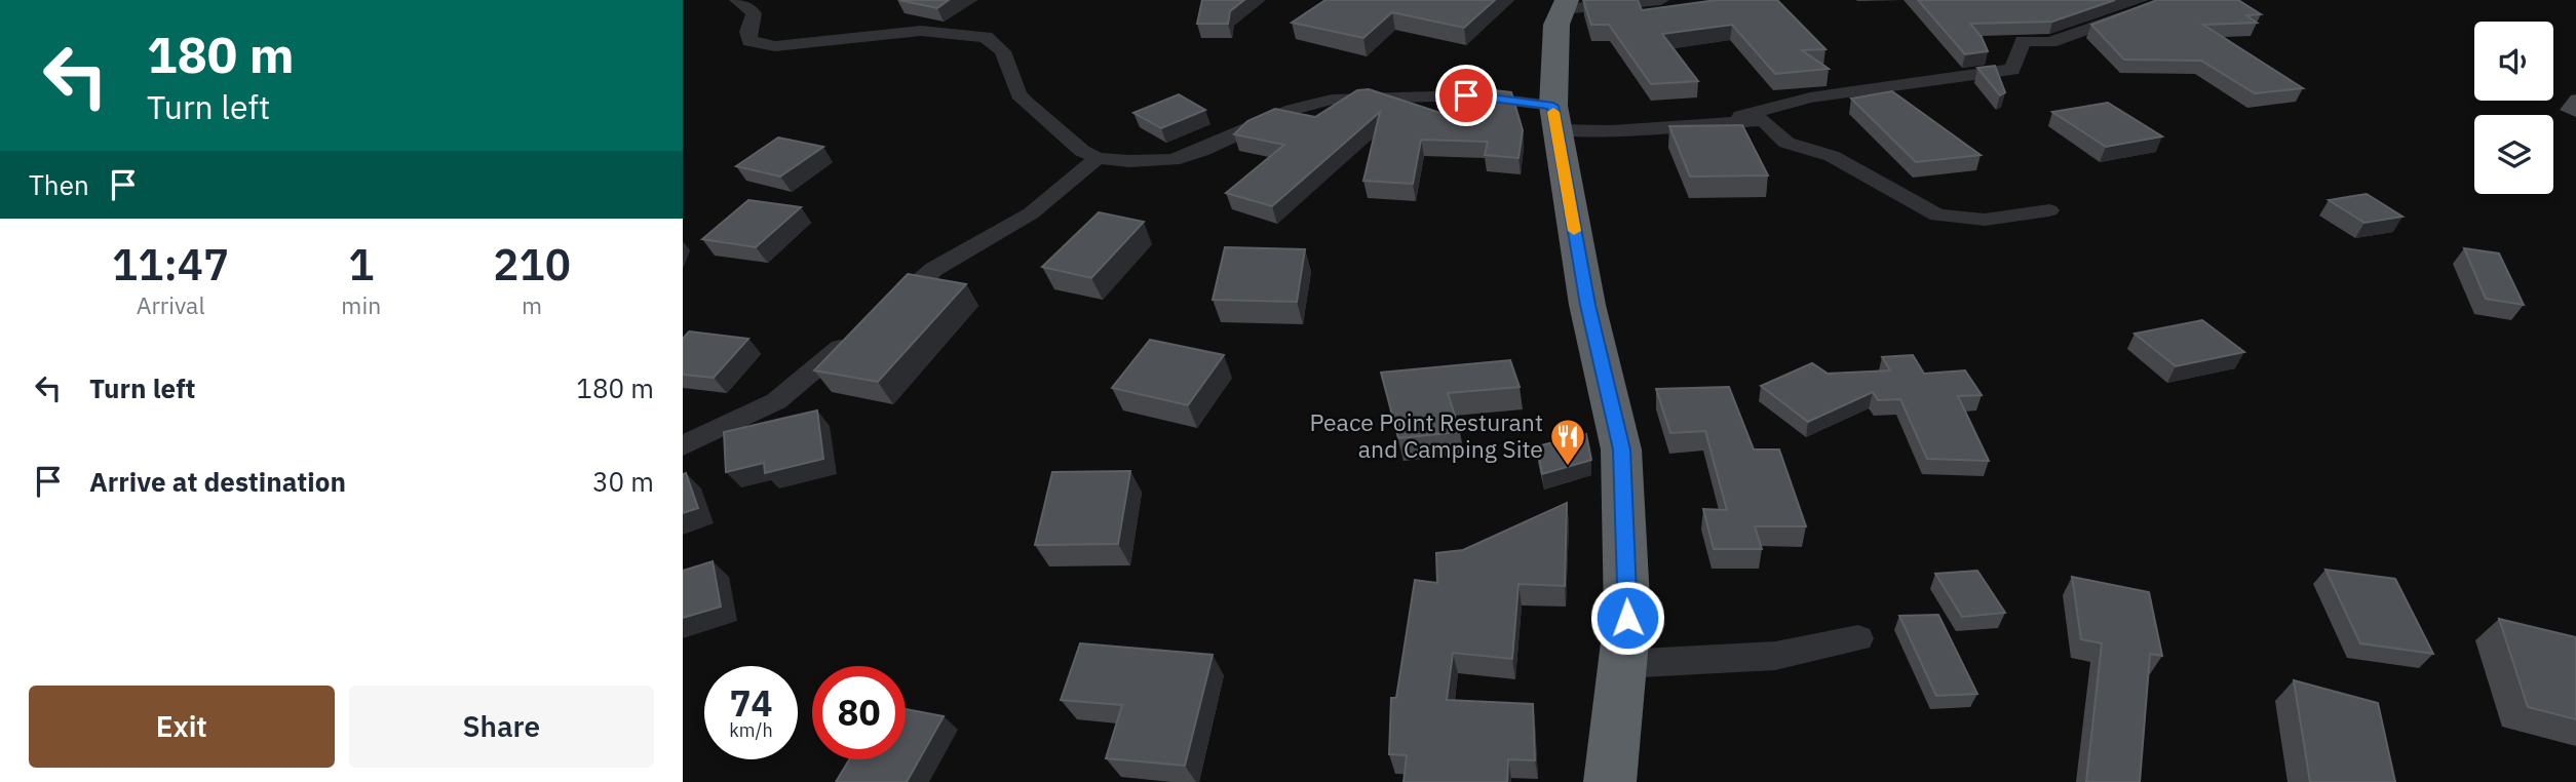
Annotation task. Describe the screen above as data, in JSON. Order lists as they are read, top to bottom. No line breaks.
{"places":{"restaurant":["Peace Point Resturant and Camping Site"]},"page":{"turn":["180 m","Turn left"],"then":"Then","eta":["11:47","Arrival","1","min","210","m"],"list":[{"name":"Turn left","value":"180 m"},{"name":"Arrive at destination","value":"30 m"}],"speed":"74 km/h","limit":"80","buttons":["Exit","Share"]}}
